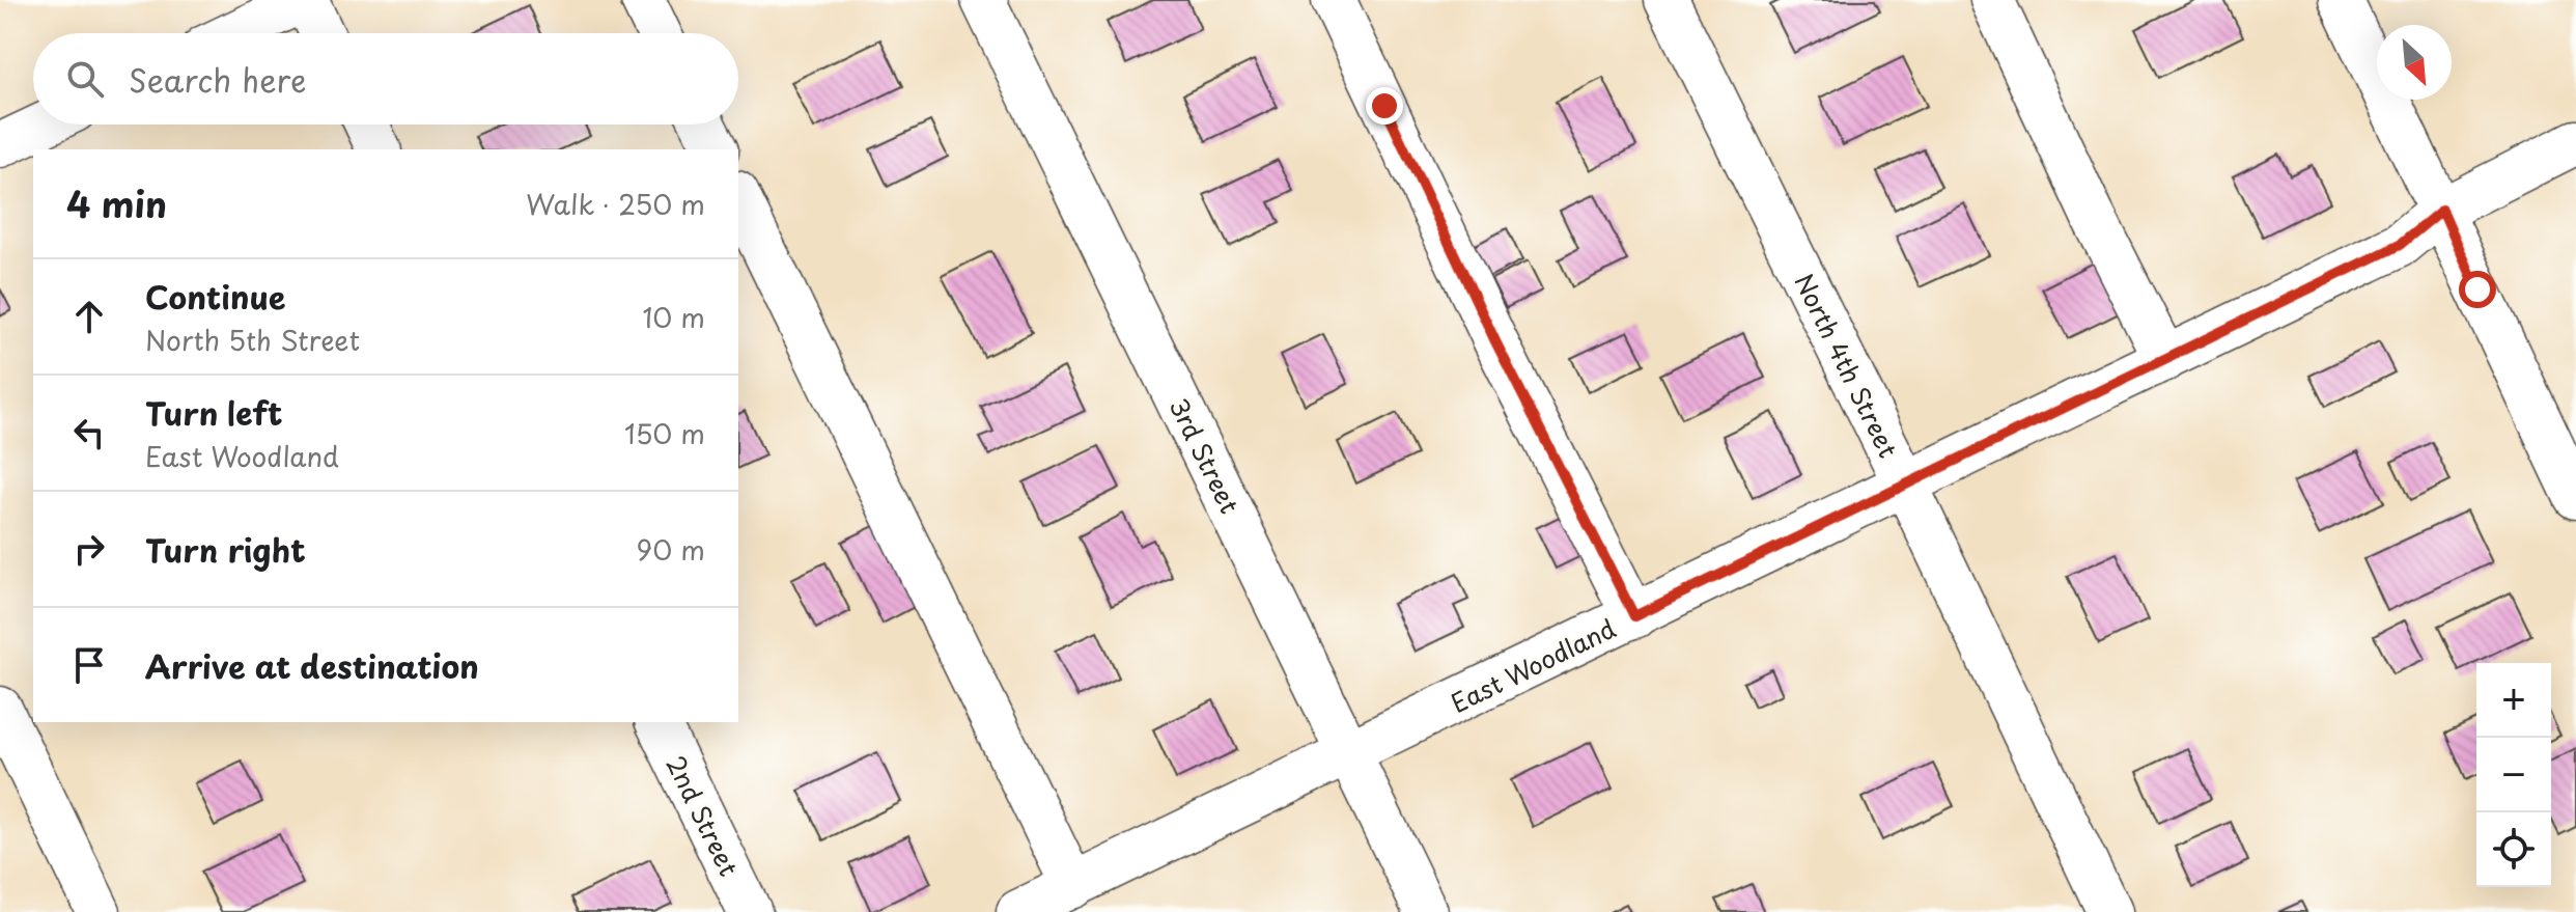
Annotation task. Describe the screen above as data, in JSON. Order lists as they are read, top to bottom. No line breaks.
{"streets":{"street":["North 4th Street","3rd Street","East Woodland","2nd Street"]},"crossings":[["North 4th Street","East Woodland"],["3rd Street","East Woodland"]],"north":"bottom right","page":{"search":"Search here","heading":["4 min","Walk · 250 m"],"list":[["Continue","North 5th Street","10 m"],["Turn left","East Woodland","150 m"],["Turn right","90 m"],"Arrive at destination"],"map_buttons":["+","−"]}}
